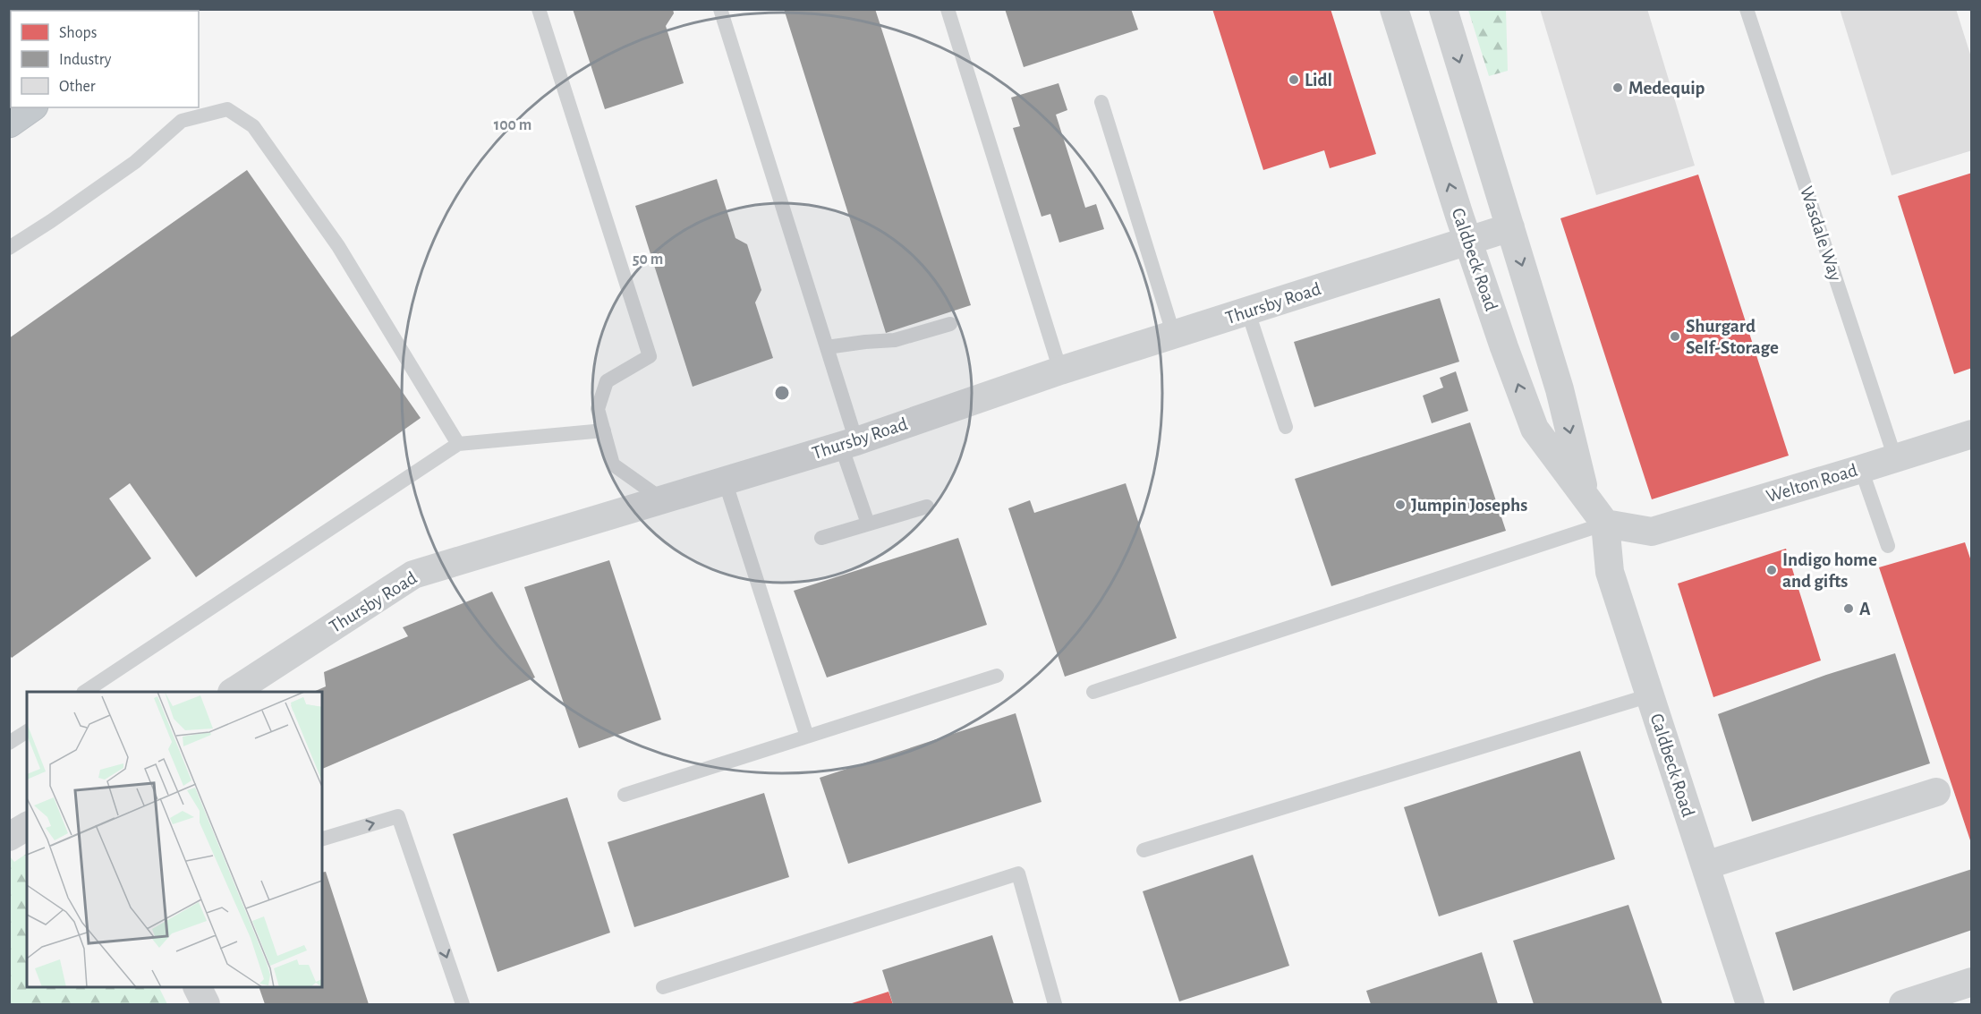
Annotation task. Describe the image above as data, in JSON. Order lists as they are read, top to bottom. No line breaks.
{"streets":{"street":["Caldbeck Road","Thursby Road","Welton Road"],"lane":["Wasdale Way"]},"crossings":[["Wasdale Way","Welton Road"],["Caldbeck Road","Thursby Road"],["Caldbeck Road","Welton Road"]],"places":["Lidl","Medequip","Shurgard Self-Storage","Jumpin Josephs","Indigo home and gifts","A"],"legend":["Shops","Industry","Other"],"rings":["100 m","50 m"]}
